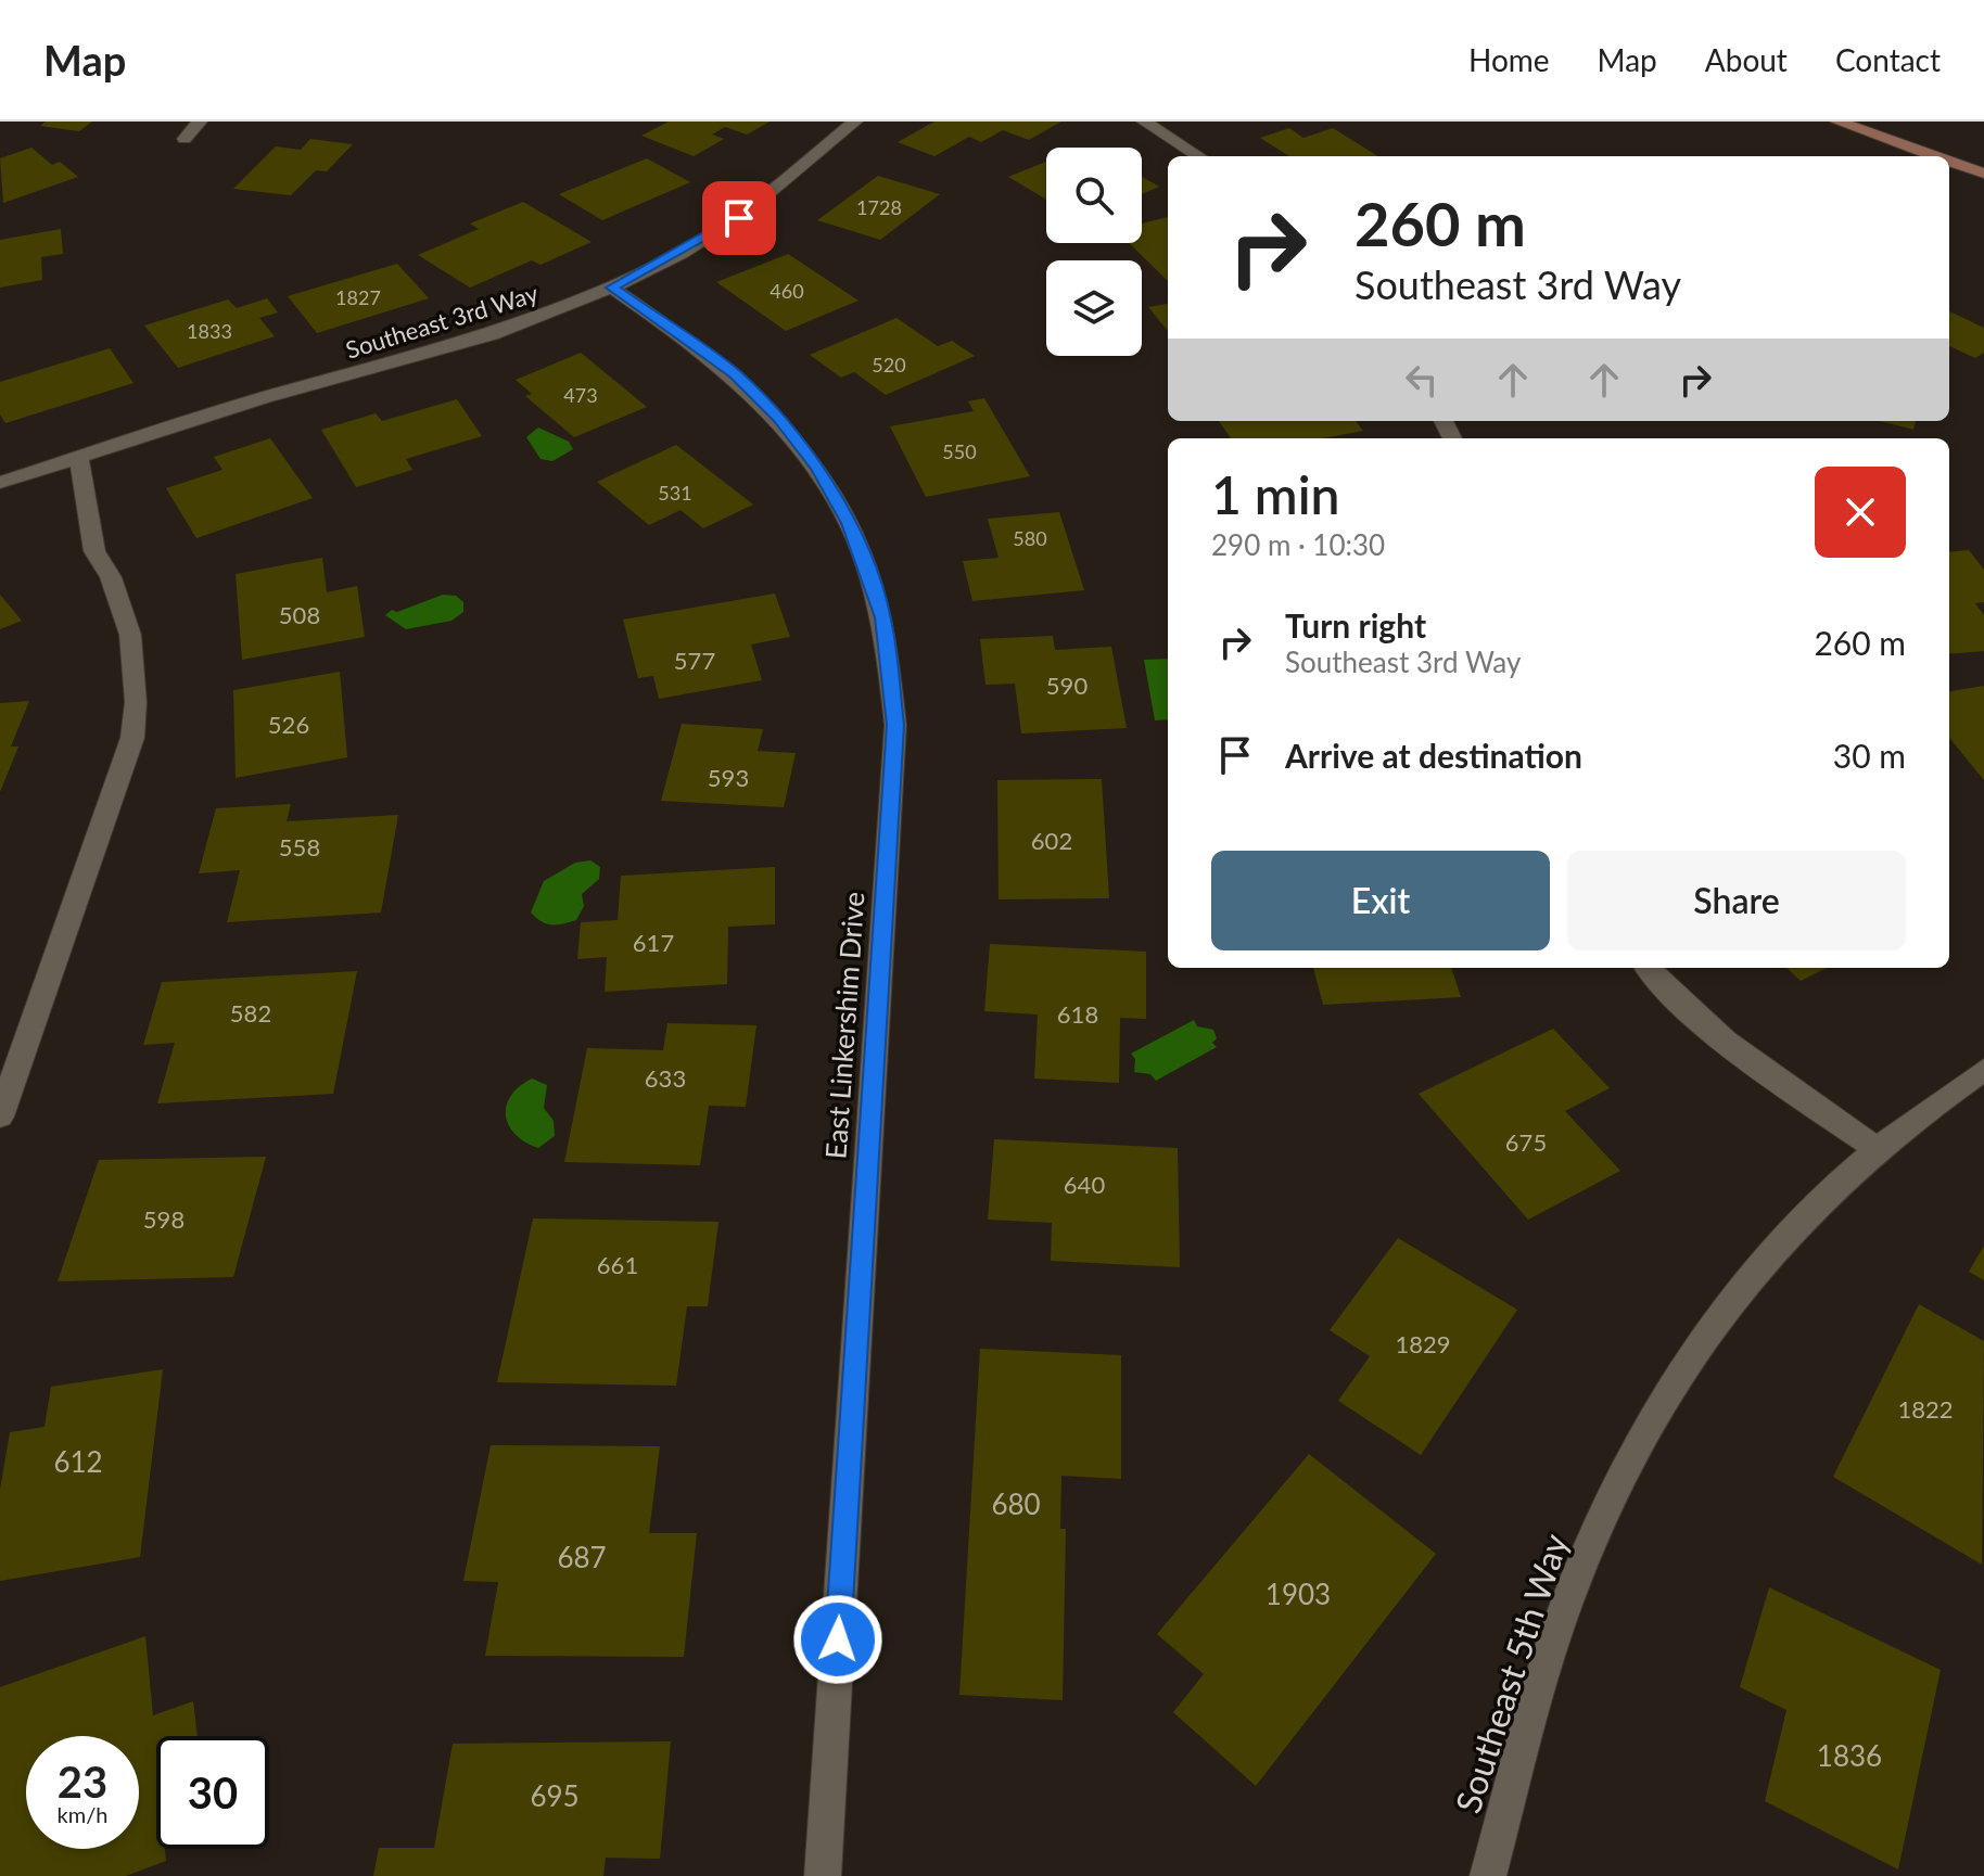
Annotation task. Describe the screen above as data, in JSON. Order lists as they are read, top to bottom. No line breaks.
{"streets":{"street":["Southeast 3rd Way","East Linkershim Drive","Southeast 5th Way"]},"crossings":[["Southeast 3rd Way","East Linkershim Drive"]],"house_numbers":["1728","460","1827","1833","520","473","550","531","580","508","577","590","526","593","602","558","617","582","618","633","675","640","598","661","1829","1822","612","680","687","1903","1836","695"],"page":{"header":"Map","nav":["Home","Map","About","Contact"],"turn":["260 m","Southeast 3rd Way"],"heading":["1 min","290 m · 10:30"],"list":[{"name":"Turn right","note":"Southeast 3rd Way","value":"260 m"},{"name":"Arrive at destination","value":"30 m"}],"buttons":["Exit","Share"],"speed":"23 km/h","limit":"30"}}
